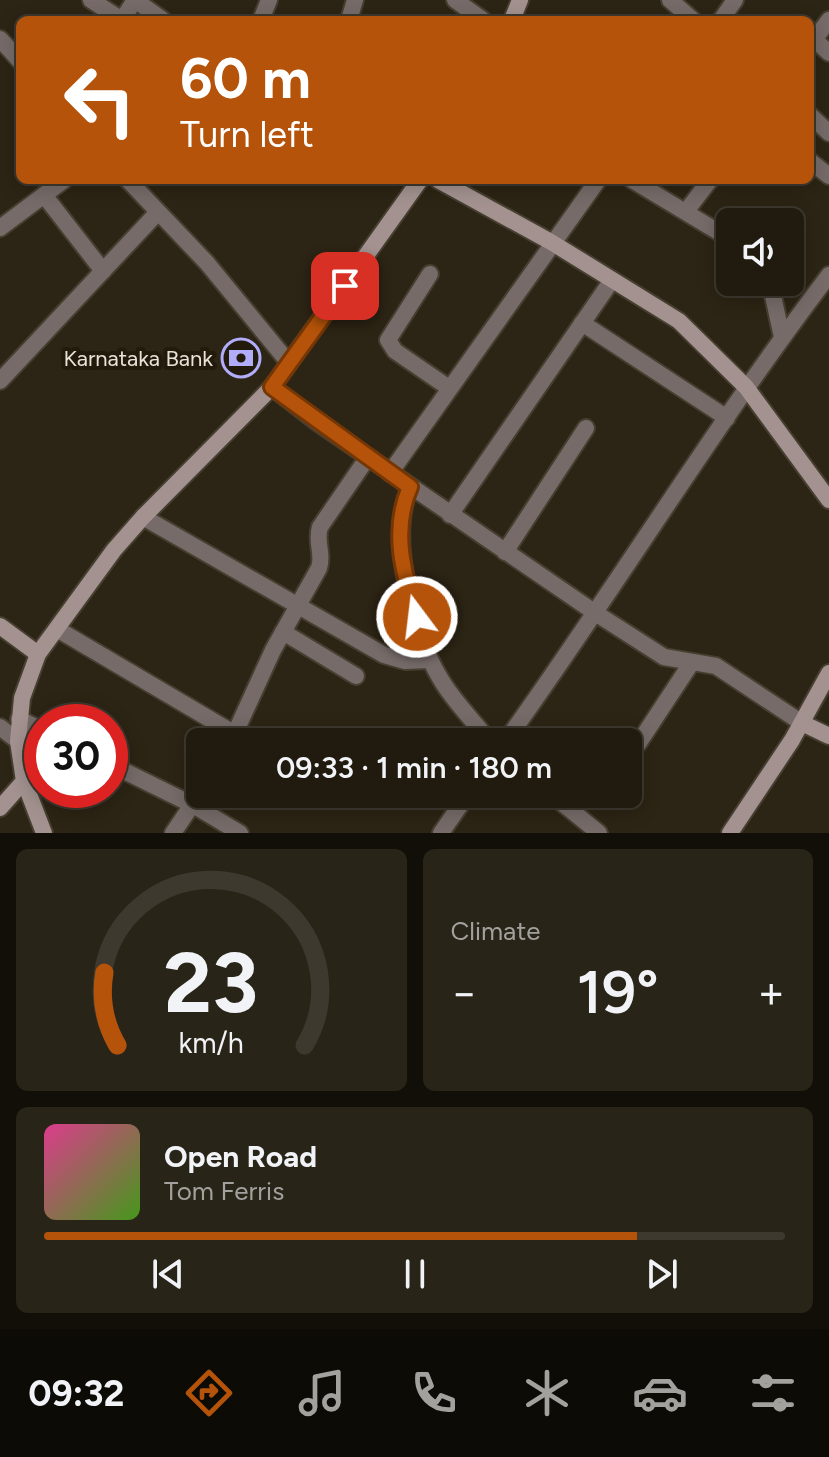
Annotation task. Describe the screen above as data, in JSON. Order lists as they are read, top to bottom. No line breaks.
{"places":{"bank":["Karnataka Bank"]},"page":{"turn":["60 m","Turn left"],"limit":"30","trip":"09:33 · 1 min · 180 m","tile":"Climate","heat":["−","19°","+"],"song":["Open Road","Tom Ferris"],"tabs":"09:32","gauge":["23","km/h"]}}
